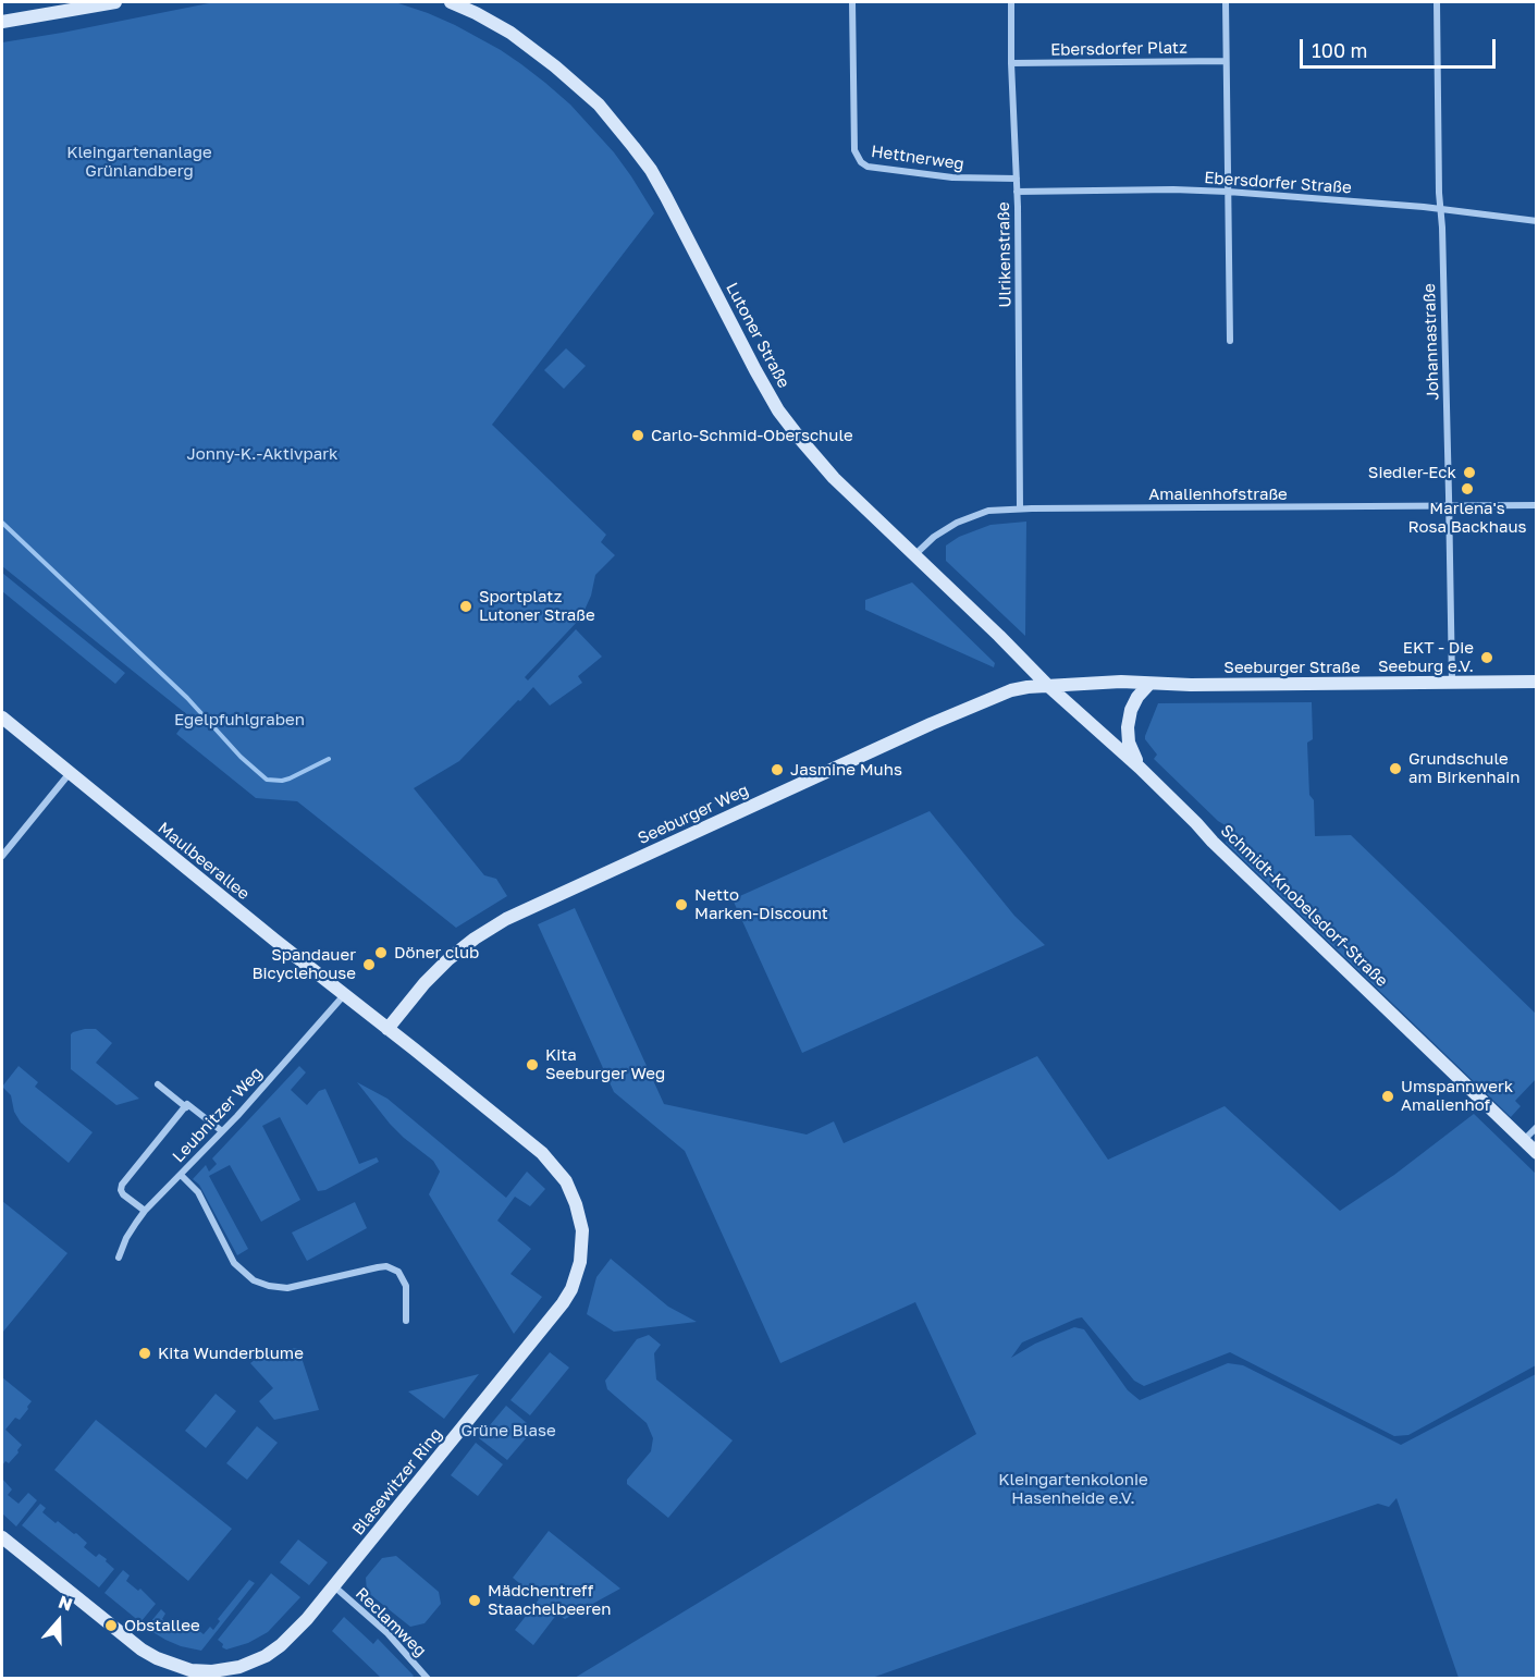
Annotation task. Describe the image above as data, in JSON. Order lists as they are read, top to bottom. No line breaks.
{"streets":{"street":["Ebersdorfer Platz","Hettnerweg","Ebersdorfer Straße","Ulrikenstraße","Lutoner Straße","Johannastraße","Amalienhofstraße","Seeburger Straße","Seeburger Weg","Maulbeerallee","Schmidt-Knobelsdorf-Straße","Leubnitzer Weg","Blasewitzer Ring","Reclamweg"]},"crossings":[["Ebersdorfer Platz","Ulrikenstraße"],["Hettnerweg","Ulrikenstraße"],["Ebersdorfer Straße","Ulrikenstraße"],["Ebersdorfer Straße","Johannastraße"],["Ulrikenstraße","Amalienhofstraße"],["Lutoner Straße","Amalienhofstraße"],["Lutoner Straße","Seeburger Straße"],["Lutoner Straße","Seeburger Weg"],["Lutoner Straße","Schmidt-Knobelsdorf-Straße"],["Johannastraße","Amalienhofstraße"],["Johannastraße","Seeburger Straße"],["Seeburger Straße","Seeburger Weg"],["Seeburger Straße","Schmidt-Knobelsdorf-Straße"],["Seeburger Weg","Maulbeerallee"],["Seeburger Weg","Schmidt-Knobelsdorf-Straße"],["Seeburger Weg","Blasewitzer Ring"],["Maulbeerallee","Leubnitzer Weg"],["Maulbeerallee","Blasewitzer Ring"],["Blasewitzer Ring","Reclamweg"]],"parks":["Kleingartenanlage Grünlandberg","Jonny-K.-Aktivpark","Egelpfuhlgraben","Grüne Blase","Kleingartenkolonie Hasenheide e.V."],"places":["Carlo-Schmid-Oberschule","Siedler-Eck","Marlena's Rosa Backhaus","Sportplatz Lutoner Straße","EKT - Die Seeburg e.V.","Grundschule am Birkenhain","Jasmine Muhs","Netto Marken-Discount","Döner club","Spandauer Bicyclehouse","Kita Seeburger Weg","Umspannwerk Amalienhof","Kita Wunderblume","Mädchentreff Staachelbeeren","Obstallee"],"scale_bar":"100 m","north":"top"}
